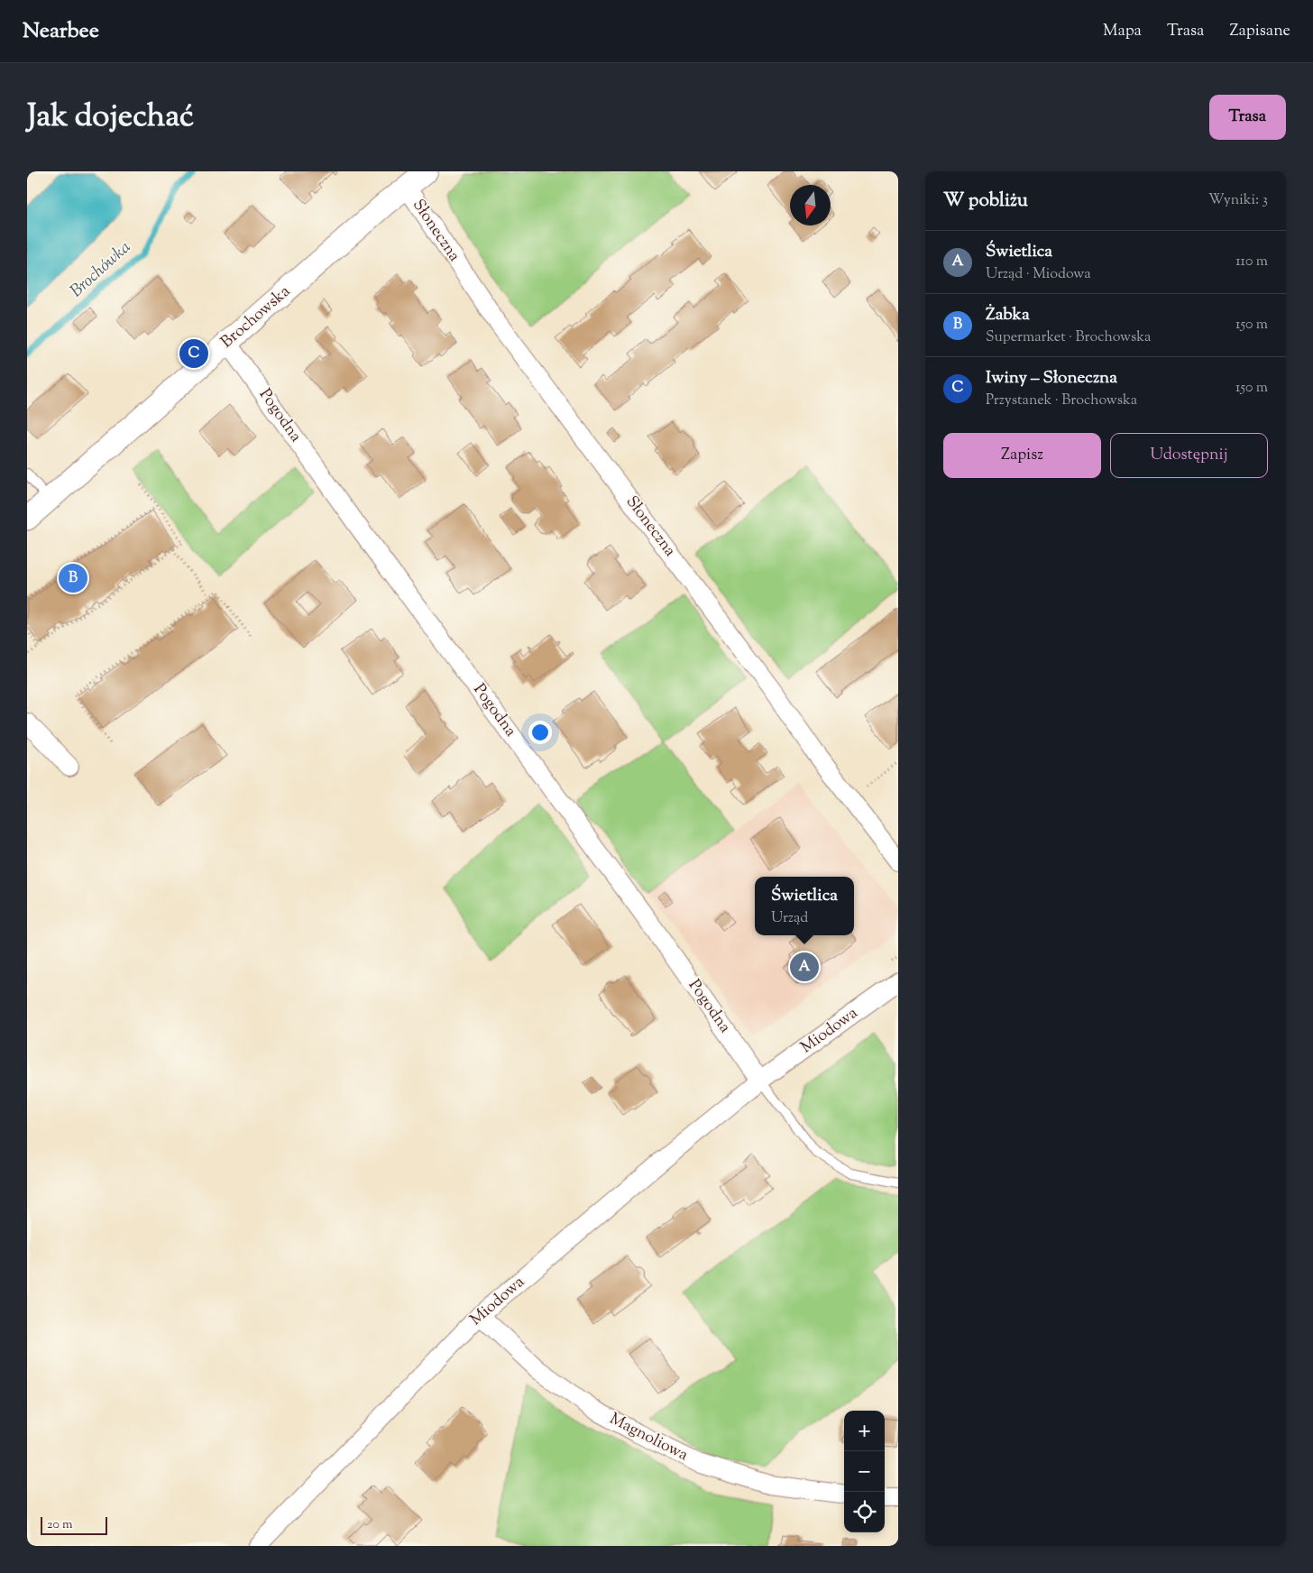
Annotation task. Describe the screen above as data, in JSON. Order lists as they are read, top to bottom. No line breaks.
{"streets":{"street":["Słoneczna","Brochowska","Pogodna","Miodowa","Magnoliowa"]},"crossings":[["Słoneczna","Brochowska"],["Brochowska","Pogodna"],["Pogodna","Miodowa"],["Miodowa","Magnoliowa"]],"water":["Brochówka"],"scale_bar":"20 m","north":"bottom","page":{"header":"Nearbee","nav":["Mapa","Trasa","Zapisane"],"title":"Jak dojechać","buttons":["Trasa",["Zapisz","Udostępnij"]],"heading":["W pobliżu","Wyniki: 3"],"list":[{"mark":"A","name":"Świetlica","note":"Urząd · Miodowa","value":"110 m"},{"mark":"B","name":"Żabka","note":"Supermarket · Brochowska","value":"150 m"},{"mark":"C","name":"Iwiny – Słoneczna","note":"Przystanek · Brochowska","value":"150 m"}],"pins":["C","B","A"],"popup":["Świetlica","Urząd"],"map_buttons":["+","−"],"scale":"20 m"}}
